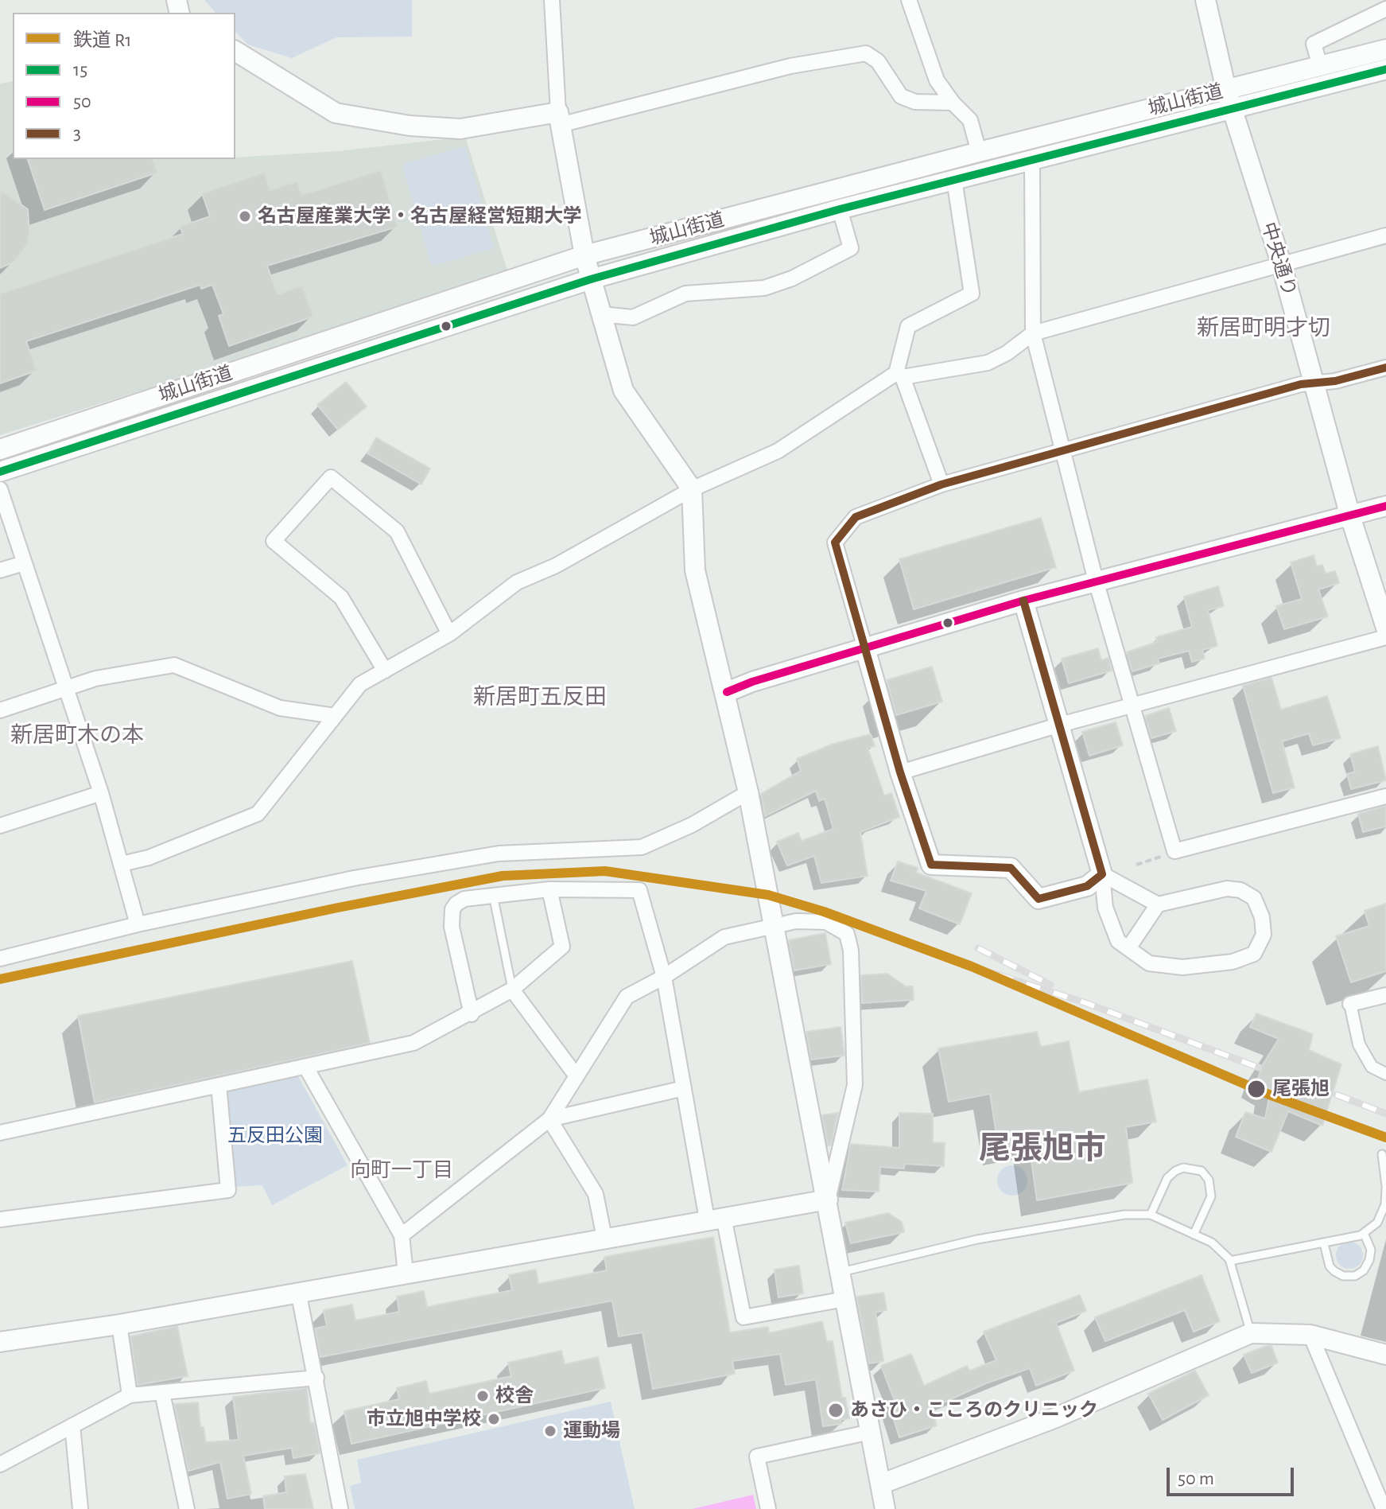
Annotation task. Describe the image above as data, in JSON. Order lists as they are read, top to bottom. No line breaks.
{"streets":{"street":["城山街道","中央通り"]},"crossings":[["城山街道","中央通り"]],"districts":["新居町明才切","新居町五反田","新居町木の本","尾張旭市","向町一丁目"],"parks":["五反田公園"],"places":["名古屋産業大学・名古屋経営短期大学","尾張旭","校舎","あさひ・こころのクリニック","市立旭中学校","運動場"],"lines":["transit line 15","transit line 3","transit line 50","rail line R1"],"legend":["鉄道 R1","15","50","3"],"scale_bar":"50 m"}
